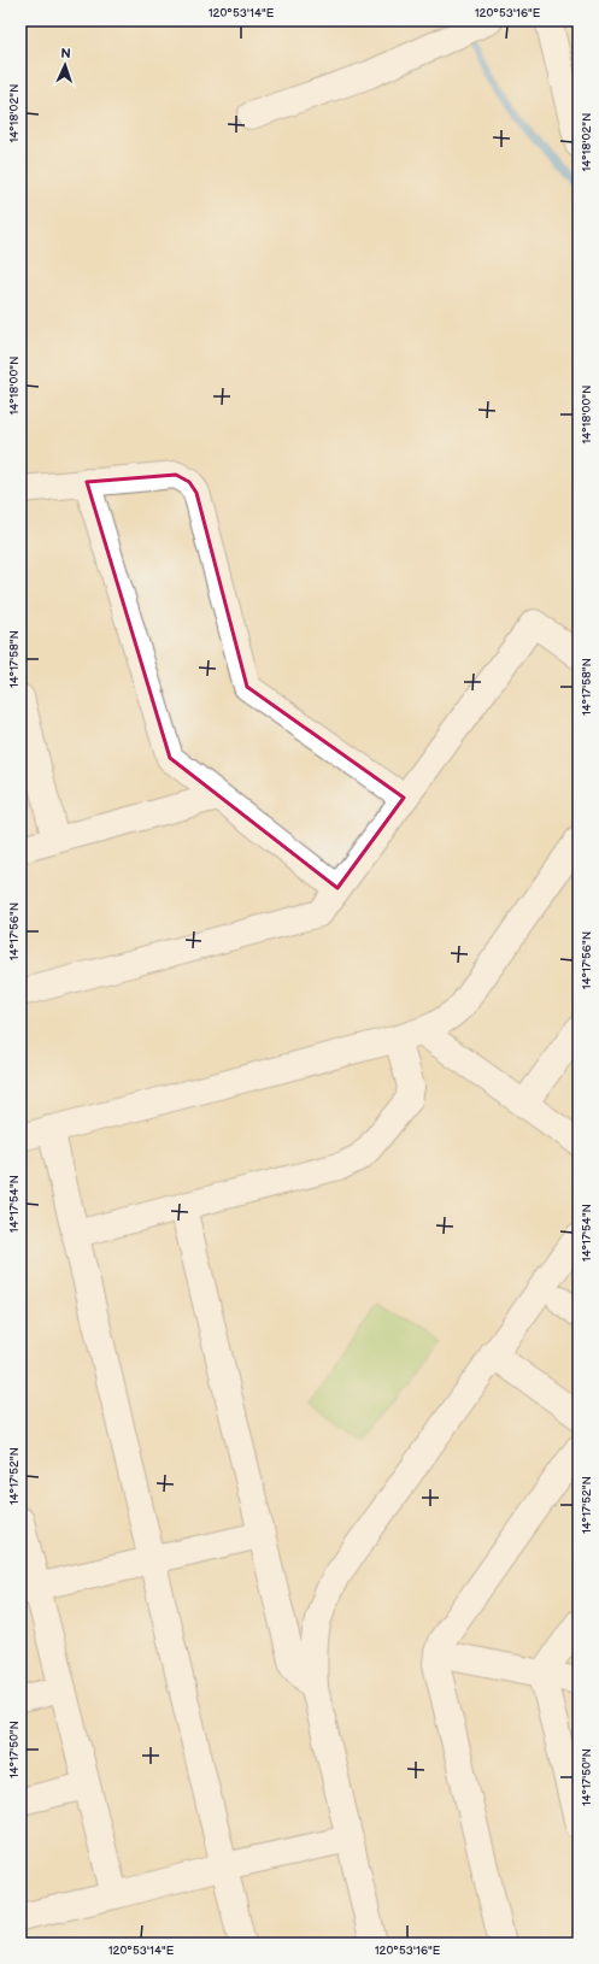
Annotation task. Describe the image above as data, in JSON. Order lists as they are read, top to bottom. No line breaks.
{"north":"top","coordinates":["120°53'14\"E","120°53'16\"E","14°18'02\"N","14°18'00\"N","14°17'58\"N","14°17'56\"N","14°17'54\"N","14°17'52\"N","14°17'50\"N"]}
